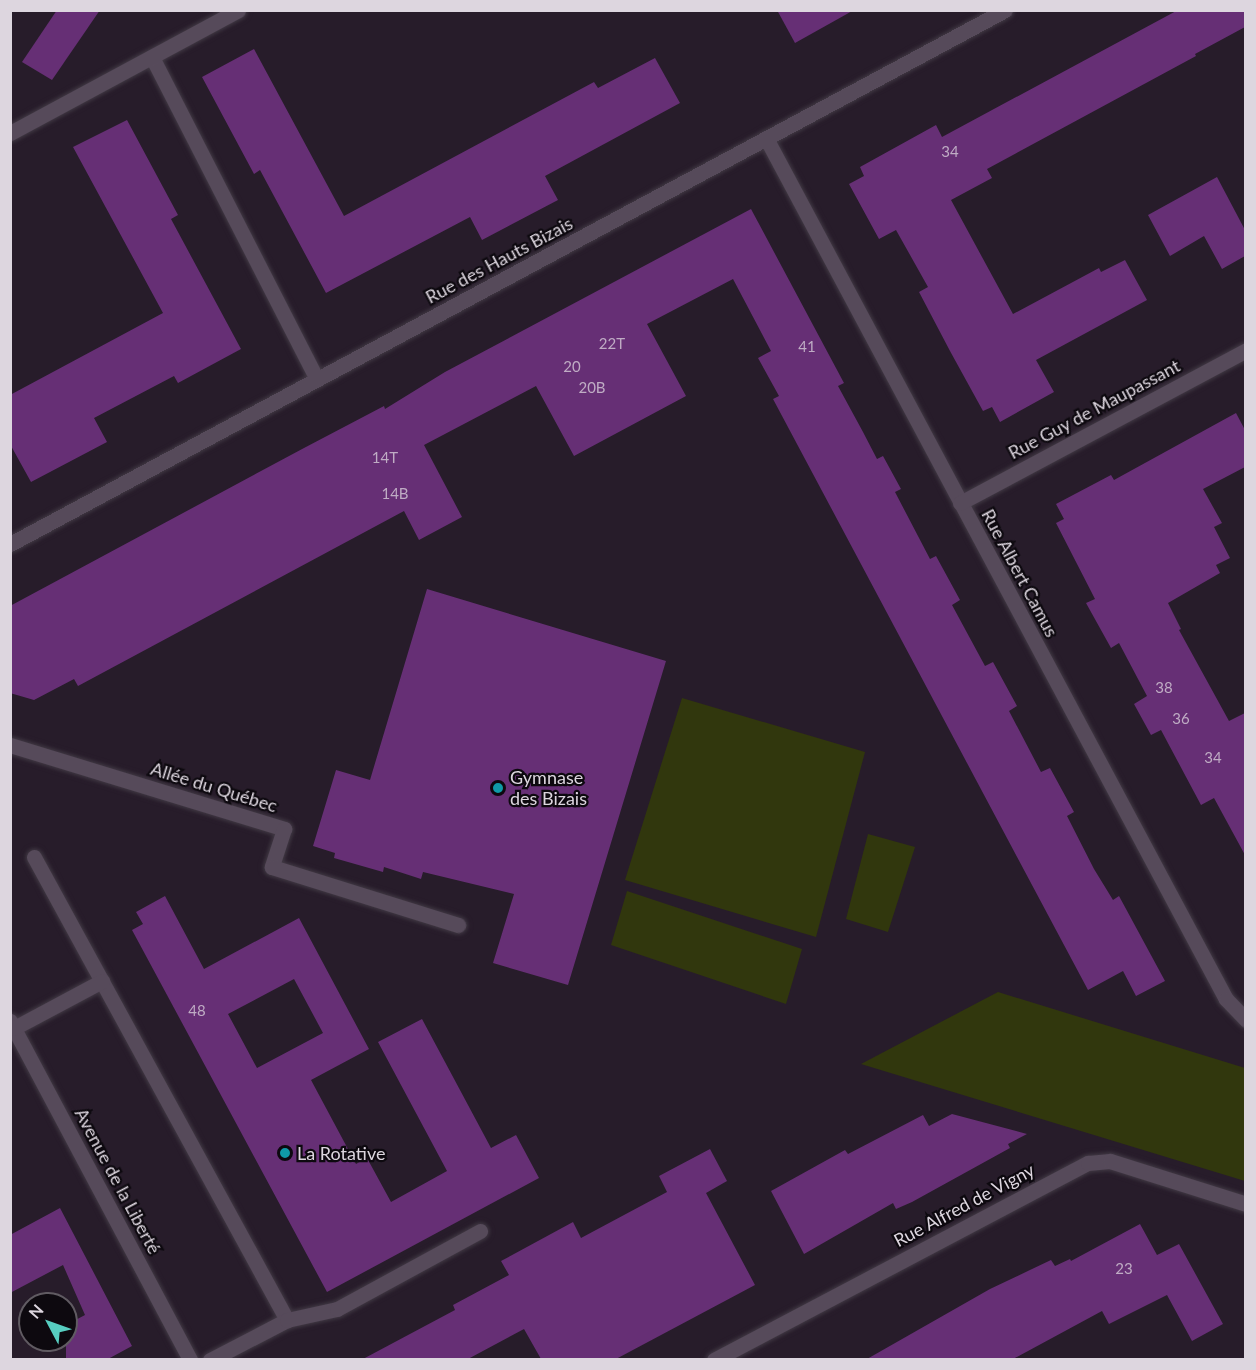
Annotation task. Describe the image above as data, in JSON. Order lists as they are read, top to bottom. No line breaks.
{"streets":{"street":["Rue des Hauts Bizais","Rue Guy de Maupassant","Rue Albert Camus","Allée du Québec","Avenue de la Liberté","Rue Alfred de Vigny"]},"crossings":[["Rue des Hauts Bizais","Rue Albert Camus"],["Rue Guy de Maupassant","Rue Albert Camus"]],"places":["Gymnase des Bizais","La Rotative"],"house_numbers":["34","22T","41","20","20B","14T","14B","38","36","34","48","23"],"north":"top left"}
